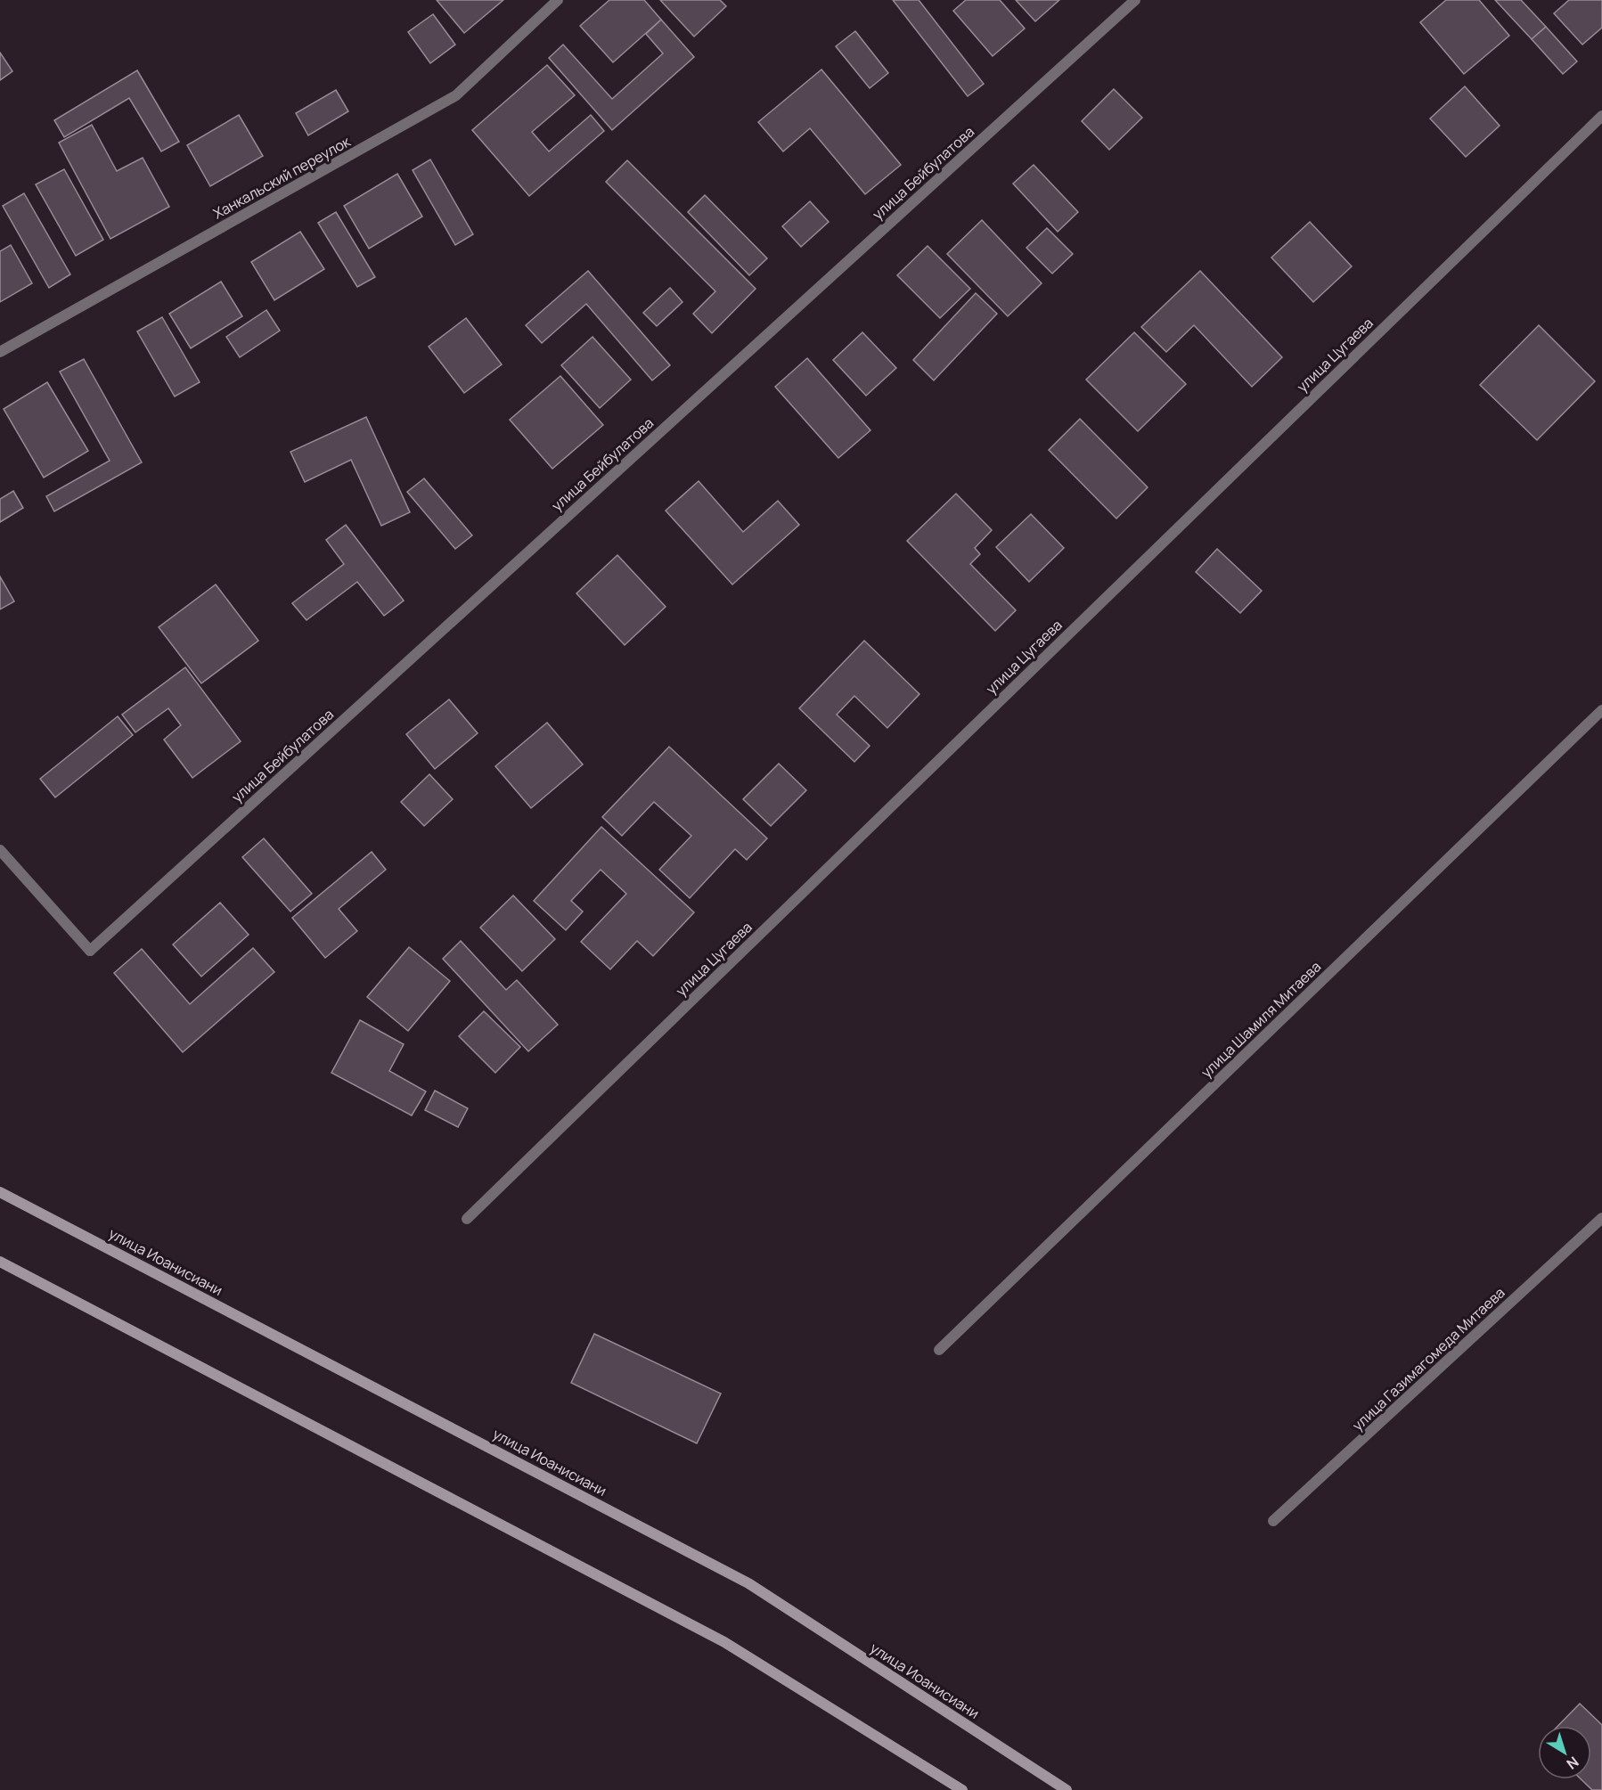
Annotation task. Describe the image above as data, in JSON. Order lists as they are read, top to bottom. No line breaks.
{"streets":{"main road":["улица Иоанисиани"],"street":["улица Бейбулатова","Ханкальский переулок","улица Цугаева","улица Шамиля Митаева","улица Газимагомеда Митаева"]},"north":"bottom right"}
